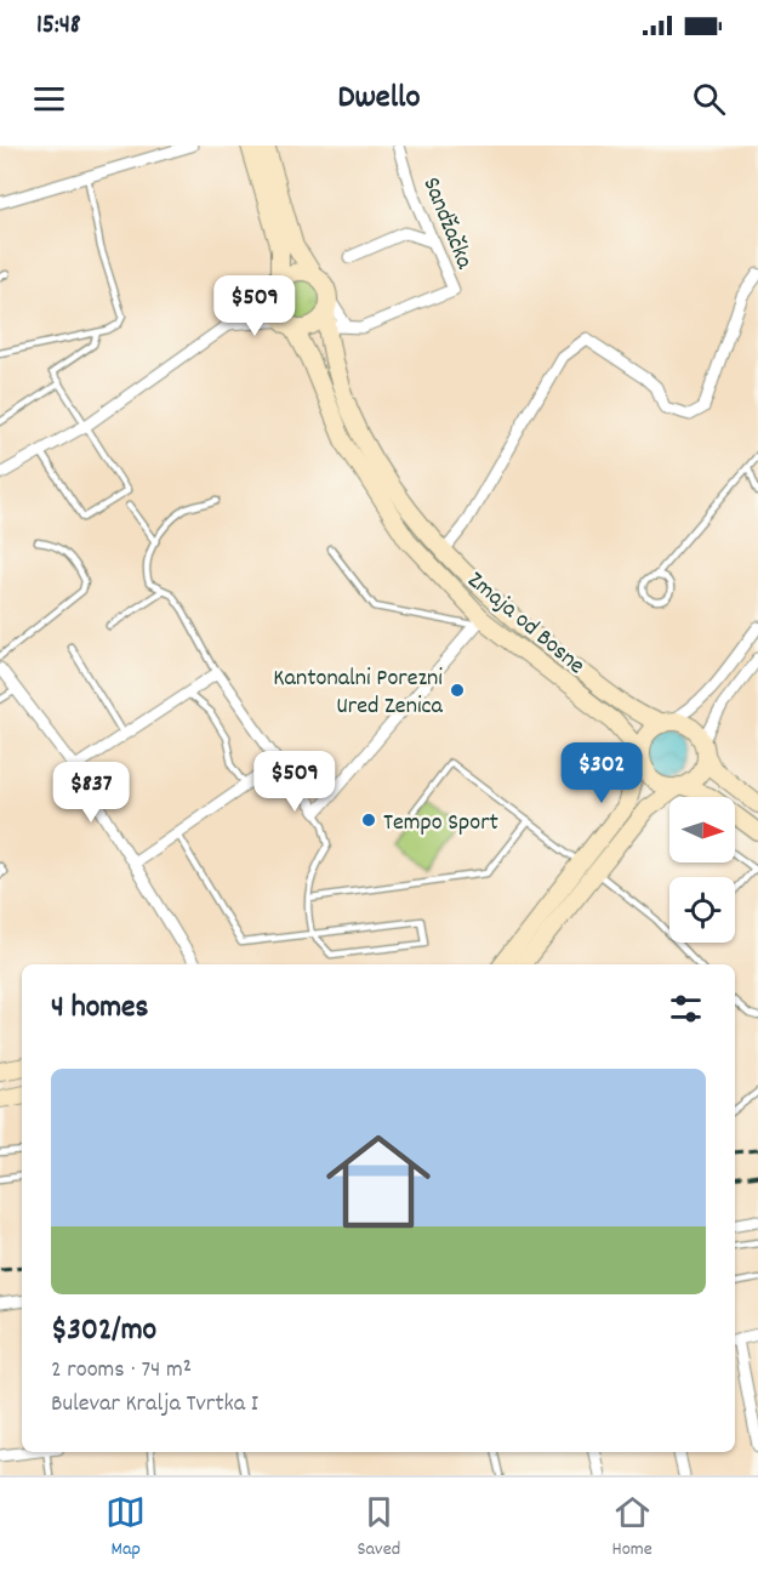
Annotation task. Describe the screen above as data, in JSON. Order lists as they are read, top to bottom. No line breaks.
{"streets":{"main road":["Zmaja od Bosne"],"street":["Sandžačka"]},"crossings":[["Sandžačka","Zmaja od Bosne"]],"places":["Kantonalni Porezni Ured Zenica","Tempo Sport"],"north":"right","page":{"status":"15:48","header":"Dwello","price":["$509","$302","$509","$837"],"heading":"4 homes","list":[{"name":"$302/mo","note":"2 rooms · 74 m² · Bulevar Kralja Tvrtka I"}],"tabs":["Map","Saved","Home"]}}
